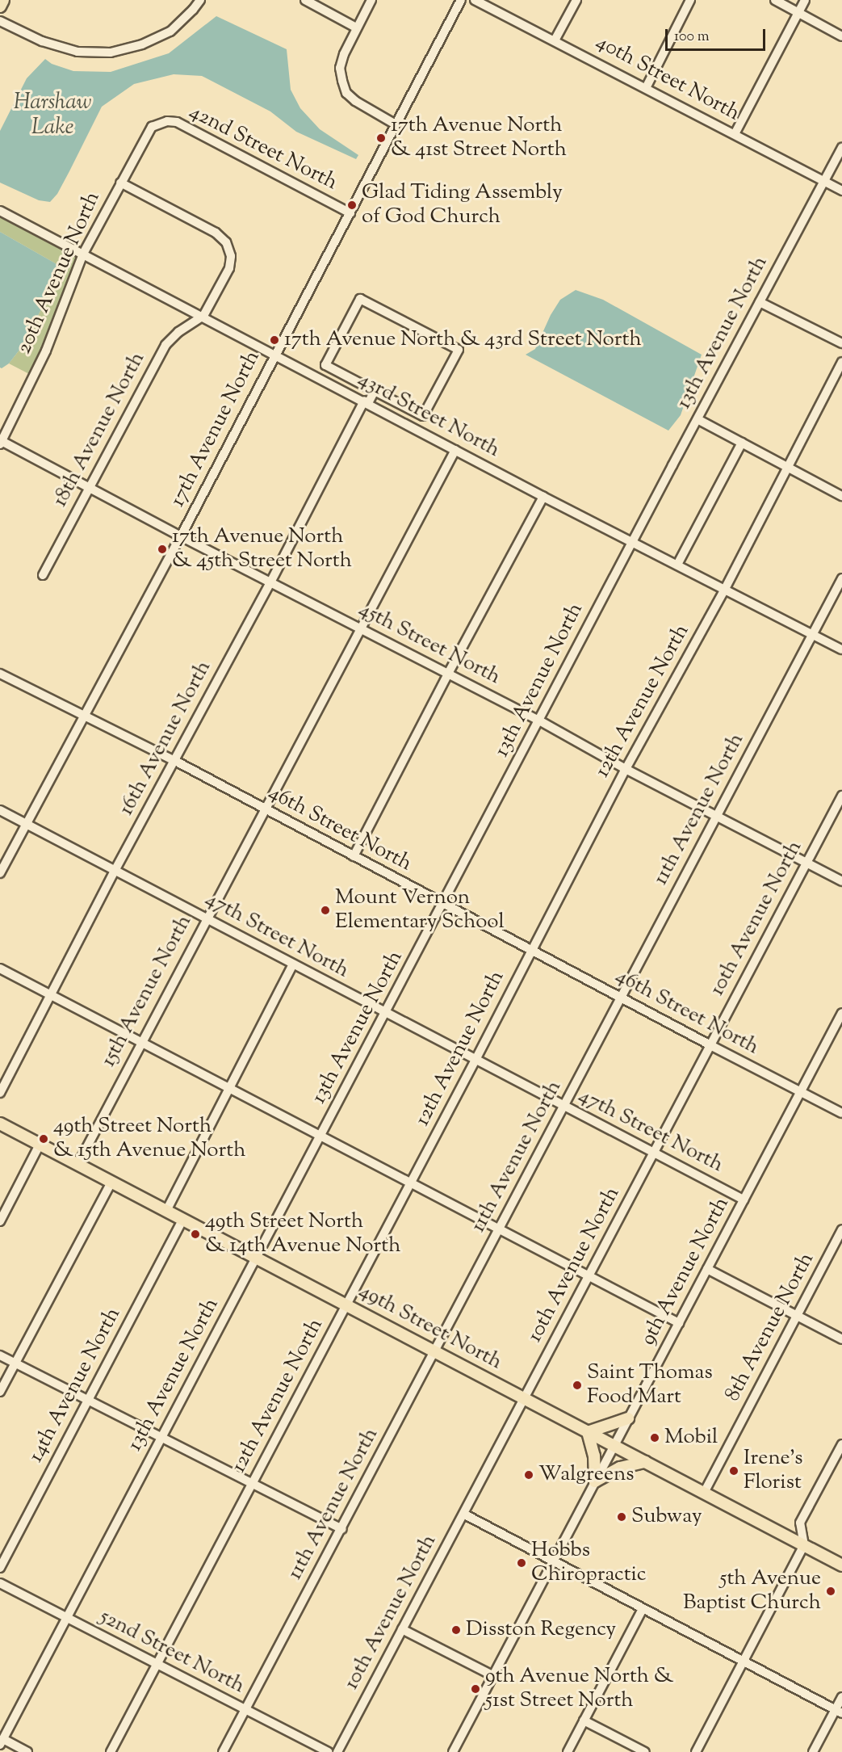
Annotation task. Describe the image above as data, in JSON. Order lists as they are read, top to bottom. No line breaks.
{"streets":{"main road":["49th Street North"],"street":["40th Street North","42nd Street North","20th Avenue North","13th Avenue North","43rd Street North","17th Avenue North","18th Avenue North","45th Street North","12th Avenue North","16th Avenue North","11th Avenue North","46th Street North","10th Avenue North","47th Street North","15th Avenue North","9th Avenue North","8th Avenue North","14th Avenue North","52nd Street North"]},"crossings":[["40th Street North","13th Avenue North"],["42nd Street North","20th Avenue North"],["42nd Street North","17th Avenue North"],["20th Avenue North","43rd Street North"],["20th Avenue North","45th Street North"],["13th Avenue North","43rd Street North"],["13th Avenue North","45th Street North"],["13th Avenue North","46th Street North"],["13th Avenue North","47th Street North"],["13th Avenue North","49th Street North"],["13th Avenue North","52nd Street North"],["43rd Street North","17th Avenue North"],["43rd Street North","18th Avenue North"],["43rd Street North","12th Avenue North"],["43rd Street North","16th Avenue North"],["43rd Street North","11th Avenue North"],["43rd Street North","15th Avenue North"],["17th Avenue North","45th Street North"],["17th Avenue North","46th Street North"],["17th Avenue North","47th Street North"],["18th Avenue North","45th Street North"],["45th Street North","12th Avenue North"],["45th Street North","16th Avenue North"],["45th Street North","11th Avenue North"],["45th Street North","10th Avenue North"],["45th Street North","15th Avenue North"],["12th Avenue North","46th Street North"],["12th Avenue North","47th Street North"],["12th Avenue North","49th Street North"],["12th Avenue North","52nd Street North"],["16th Avenue North","46th Street North"],["16th Avenue North","47th Street North"],["11th Avenue North","46th Street North"],["11th Avenue North","47th Street North"],["11th Avenue North","49th Street North"],["11th Avenue North","52nd Street North"],["46th Street North","10th Avenue North"],["46th Street North","15th Avenue North"],["46th Street North","9th Avenue North"],["10th Avenue North","47th Street North"],["10th Avenue North","49th Street North"],["47th Street North","15th Avenue North"],["47th Street North","9th Avenue North"],["15th Avenue North","49th Street North"],["9th Avenue North","49th Street North"],["49th Street North","8th Avenue North"],["49th Street North","14th Avenue North"]],"water":["Harshaw Lake"],"places":["17th Avenue North & 41st Street North","Glad Tiding Assembly of God Church","17th Avenue North & 43rd Street North","17th Avenue North & 45th Street North","Mount Vernon Elementary School","49th Street North & 15th Avenue North","49th Street North & 14th Avenue North","Saint Thomas Food Mart","Mobil","Irene's Florist","Walgreens","Subway","Hobbs Chiropractic","5th Avenue Baptist Church","Disston Regency","9th Avenue North & 51st Street North"],"scale_bar":"100 m"}
